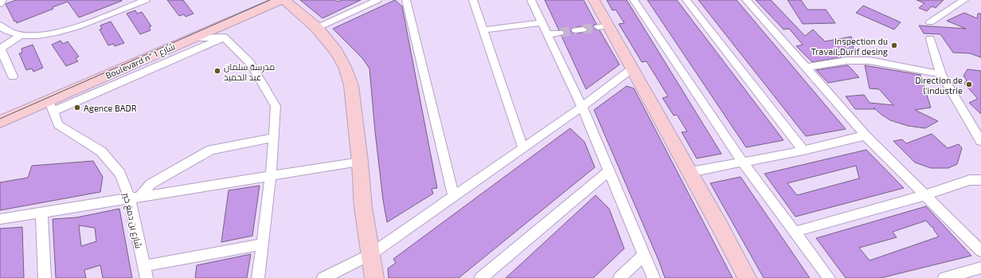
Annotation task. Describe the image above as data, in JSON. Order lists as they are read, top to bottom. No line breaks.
{"streets":{"street":["Boulevard n° شارع 1","شارع بن دمغ خير"]},"crossings":[["Boulevard n° شارع 1","شارع بن دمغ خير"]],"places":["Inspection du Travail;Durif desing","مدرسة سلمان عبد الحميد","Direction de l'industrie","Agence BADR"]}
